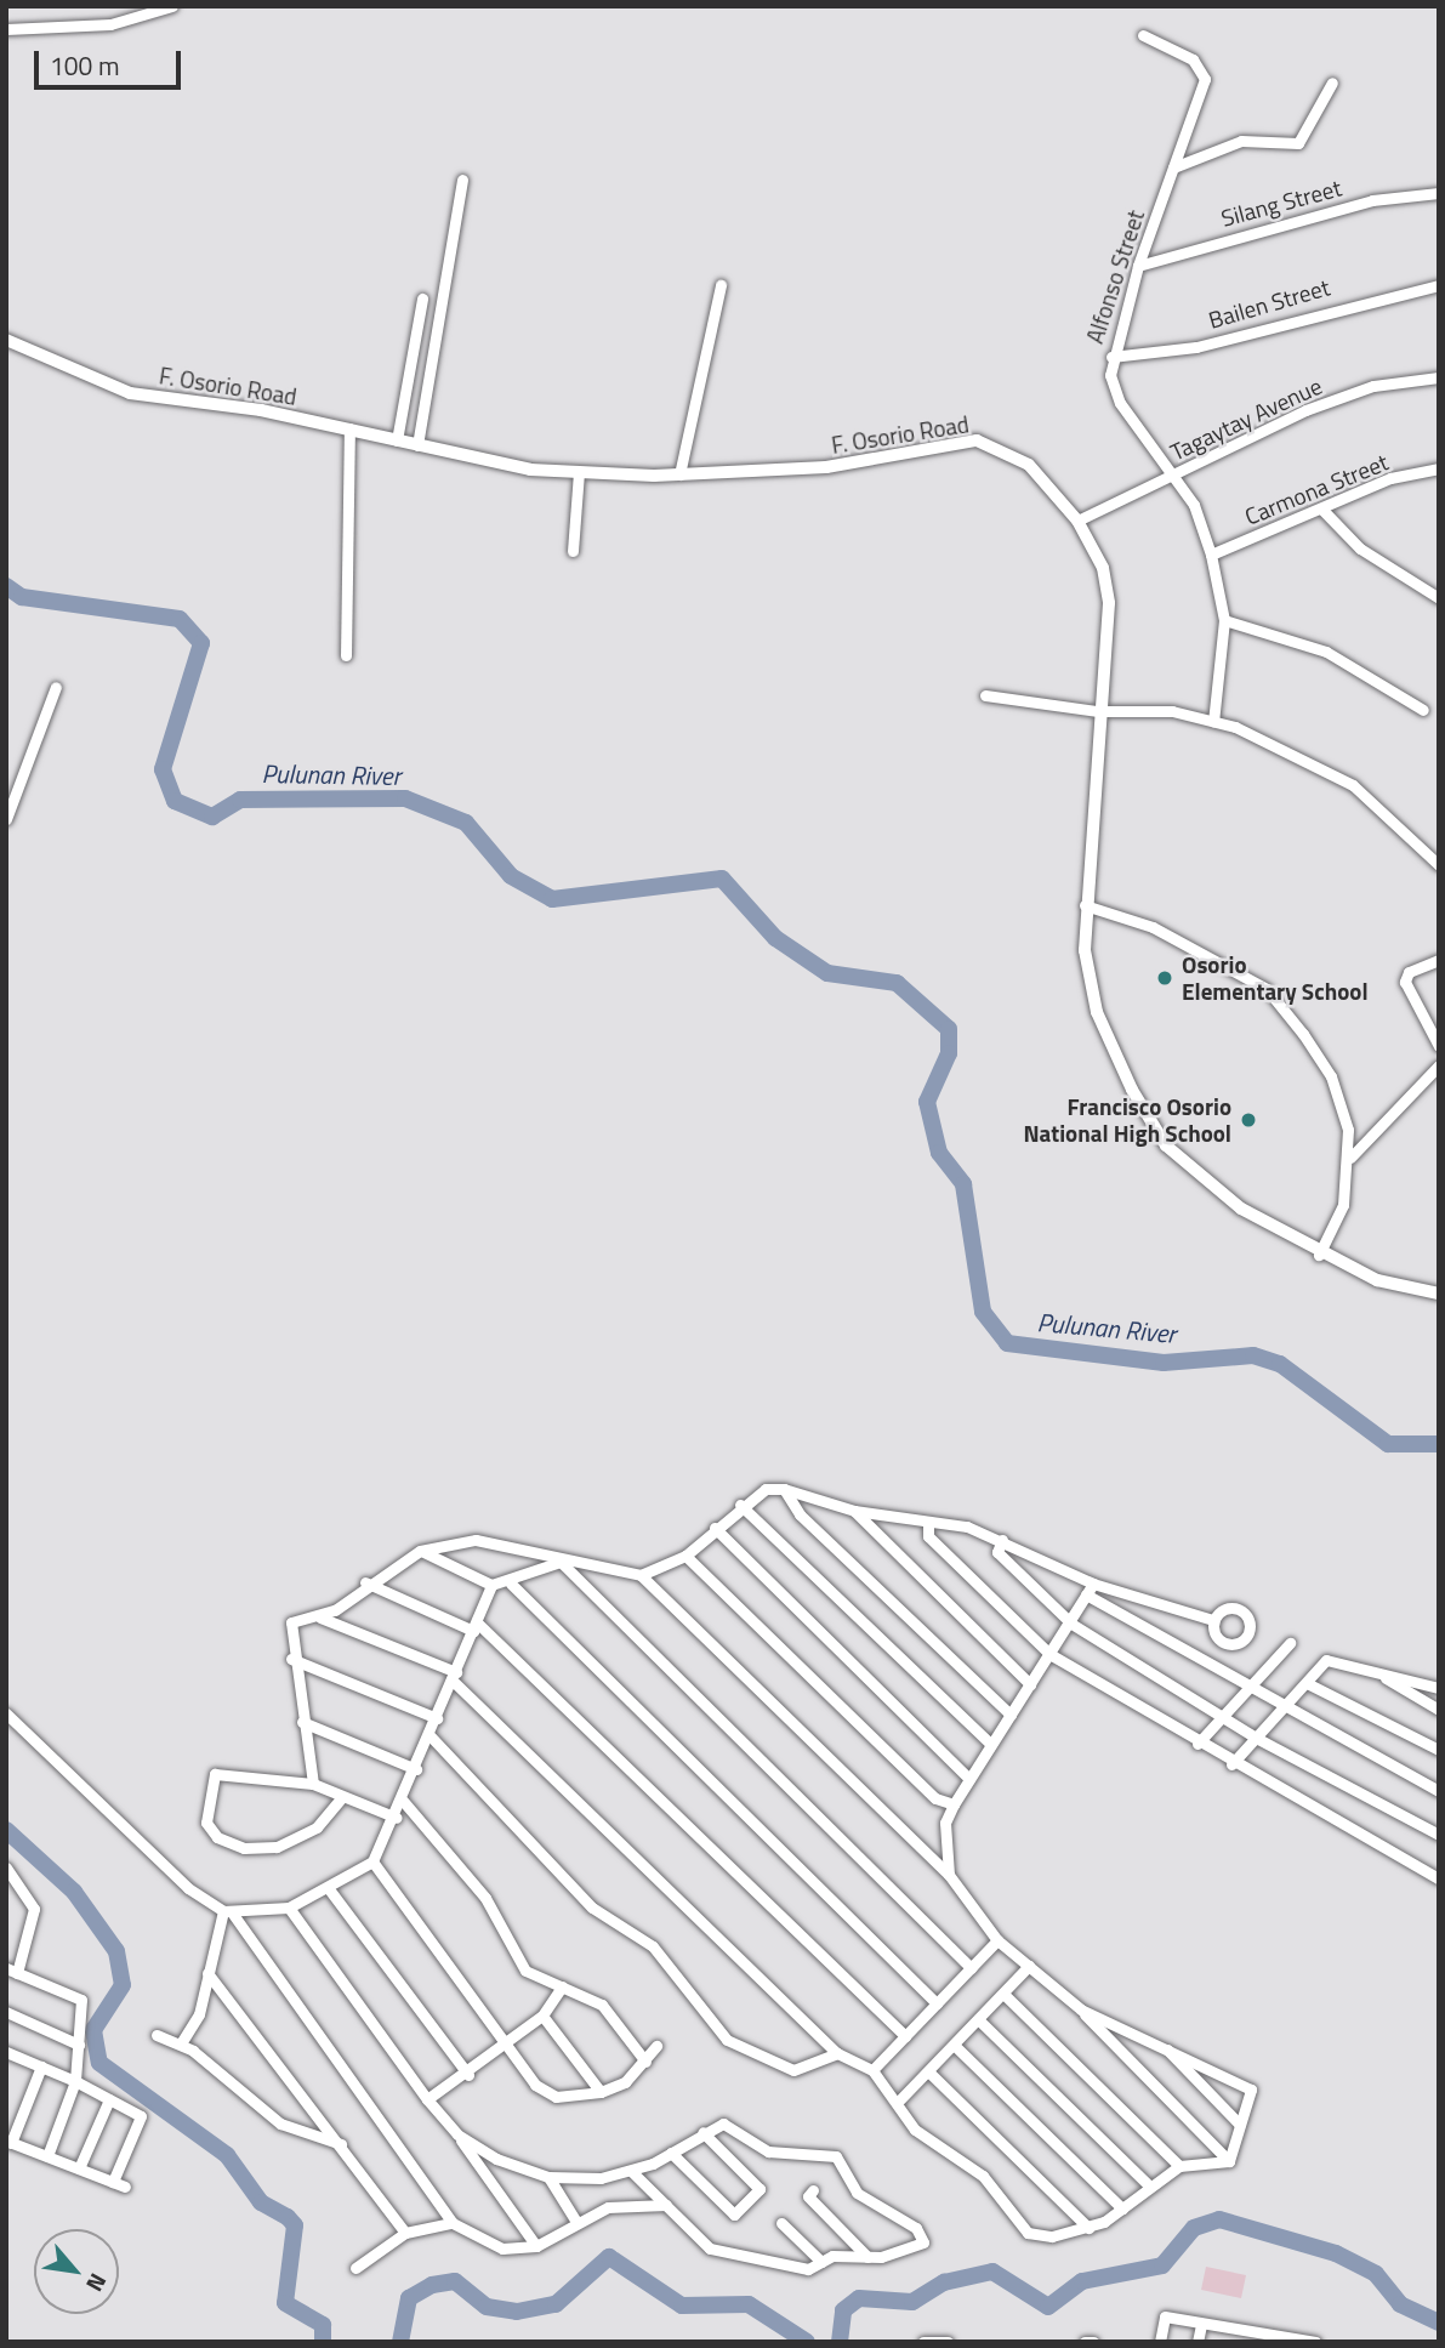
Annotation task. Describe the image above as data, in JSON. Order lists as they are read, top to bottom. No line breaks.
{"streets":{"street":["Silang Street","Alfonso Street","Bailen Street","F. Osorio Road","Tagaytay Avenue","Carmona Street"]},"crossings":[["Silang Street","Alfonso Street"],["Alfonso Street","Bailen Street"],["Alfonso Street","Tagaytay Avenue"],["Alfonso Street","Carmona Street"],["F. Osorio Road","Tagaytay Avenue"]],"water":["Pulunan River"],"places":["Osorio Elementary School","Francisco Osorio National High School"],"scale_bar":"100 m","north":"bottom right"}
